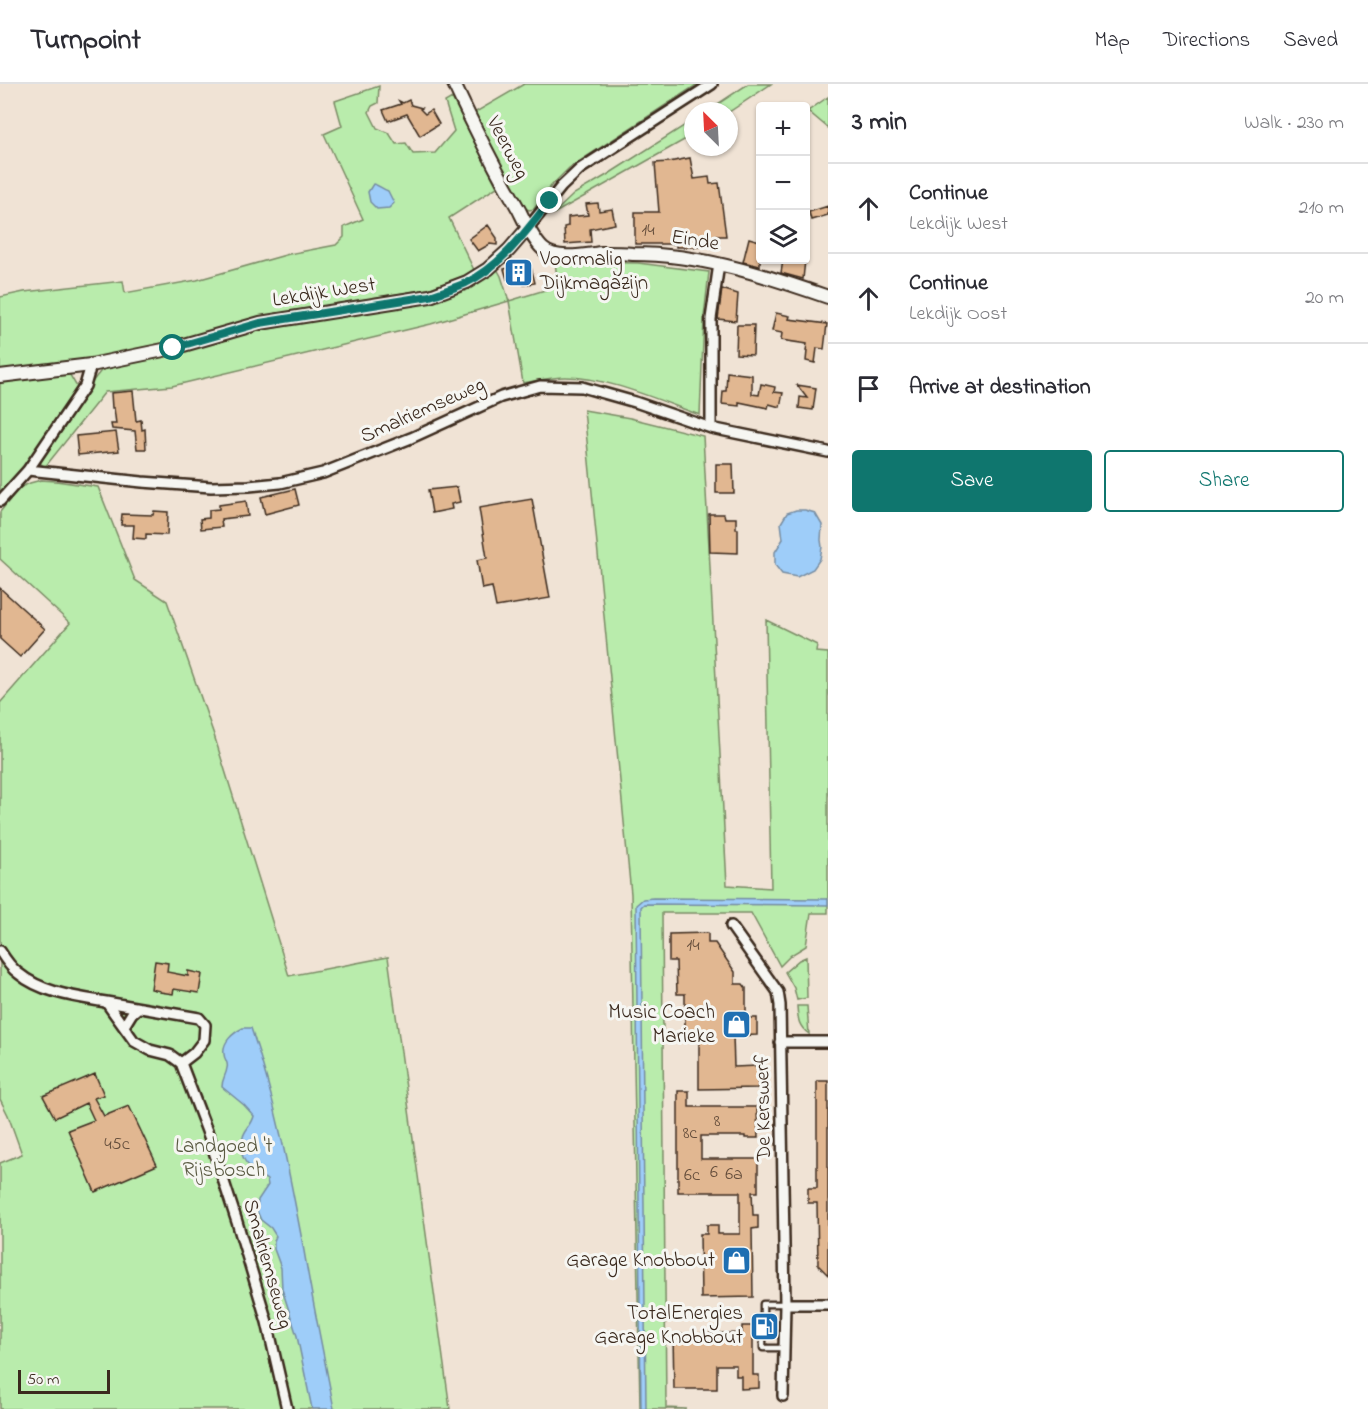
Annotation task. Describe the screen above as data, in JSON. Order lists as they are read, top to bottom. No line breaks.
{"streets":{"street":["Veerweg","Einde","Lekdijk West","Smalriemseweg","De Kerswerf"]},"crossings":[["Veerweg","Einde"],["Veerweg","Lekdijk West"],["Einde","Lekdijk West"]],"parks":["Landgoed 't Rijsbosch"],"places":{"building":["Voormalig Dijkmagazijn"],"shop":["Music Coach Marieke","Garage Knobbout"],"fuel station":["TotalEnergies Garage Knobbout"]},"house_numbers":["14","14","8","8c","45c","6","6a","6c"],"scale_bar":"50 m","north":"top left","page":{"header":"Turnpoint","nav":["Map","Directions","Saved"],"heading":["3 min","Walk · 230 m"],"map_buttons":["+","−"],"list":[["Continue","Lekdijk West","210 m"],["Continue","Lekdijk Oost","20 m"],"Arrive at destination"],"buttons":["Save","Share"],"scale":"50 m"}}
